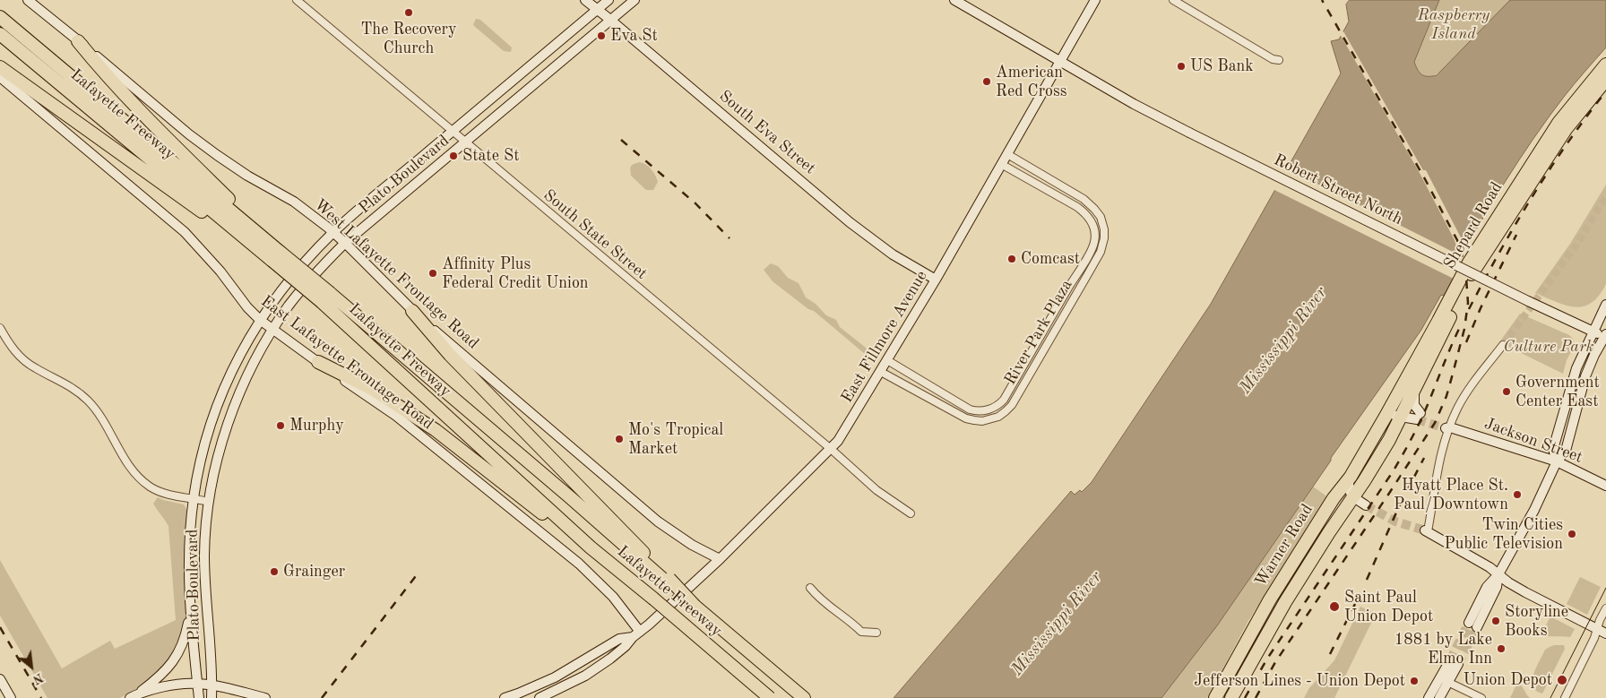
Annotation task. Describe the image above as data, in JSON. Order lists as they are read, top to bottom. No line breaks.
{"streets":{"highway":["Lafayette Freeway","Shepard Road","Warner Road"],"main road":["South Eva Street","Plato Boulevard","Robert Street North","West Lafayette Frontage Road","East Fillmore Avenue","East Lafayette Frontage Road","Jackson Street"],"street":["South State Street","River Park Plaza"]},"crossings":[["South Eva Street","Plato Boulevard"],["South Eva Street","East Fillmore Avenue"],["Plato Boulevard","South State Street"],["Plato Boulevard","West Lafayette Frontage Road"],["Plato Boulevard","East Lafayette Frontage Road"],["Robert Street North","East Fillmore Avenue"],["Shepard Road","Warner Road"],["South State Street","East Fillmore Avenue"],["West Lafayette Frontage Road","East Fillmore Avenue"],["River Park Plaza","East Fillmore Avenue"],["East Fillmore Avenue","East Lafayette Frontage Road"]],"water":["Mississippi River"],"parks":["Raspberry Island","Culture Park"],"places":["The Recovery Church","Eva St","US Bank","American Red Cross","State St","Comcast","Affinity Plus Federal Credit Union","Government Center East","Murphy","Mo's Tropical Market","Hyatt Place St. Paul/Downtown","Twin Cities Public Television","Grainger","Saint Paul Union Depot","Storyline Books","1881 by Lake Elmo Inn","Union Depot","Jefferson Lines - Union Depot"],"north":"bottom right"}
